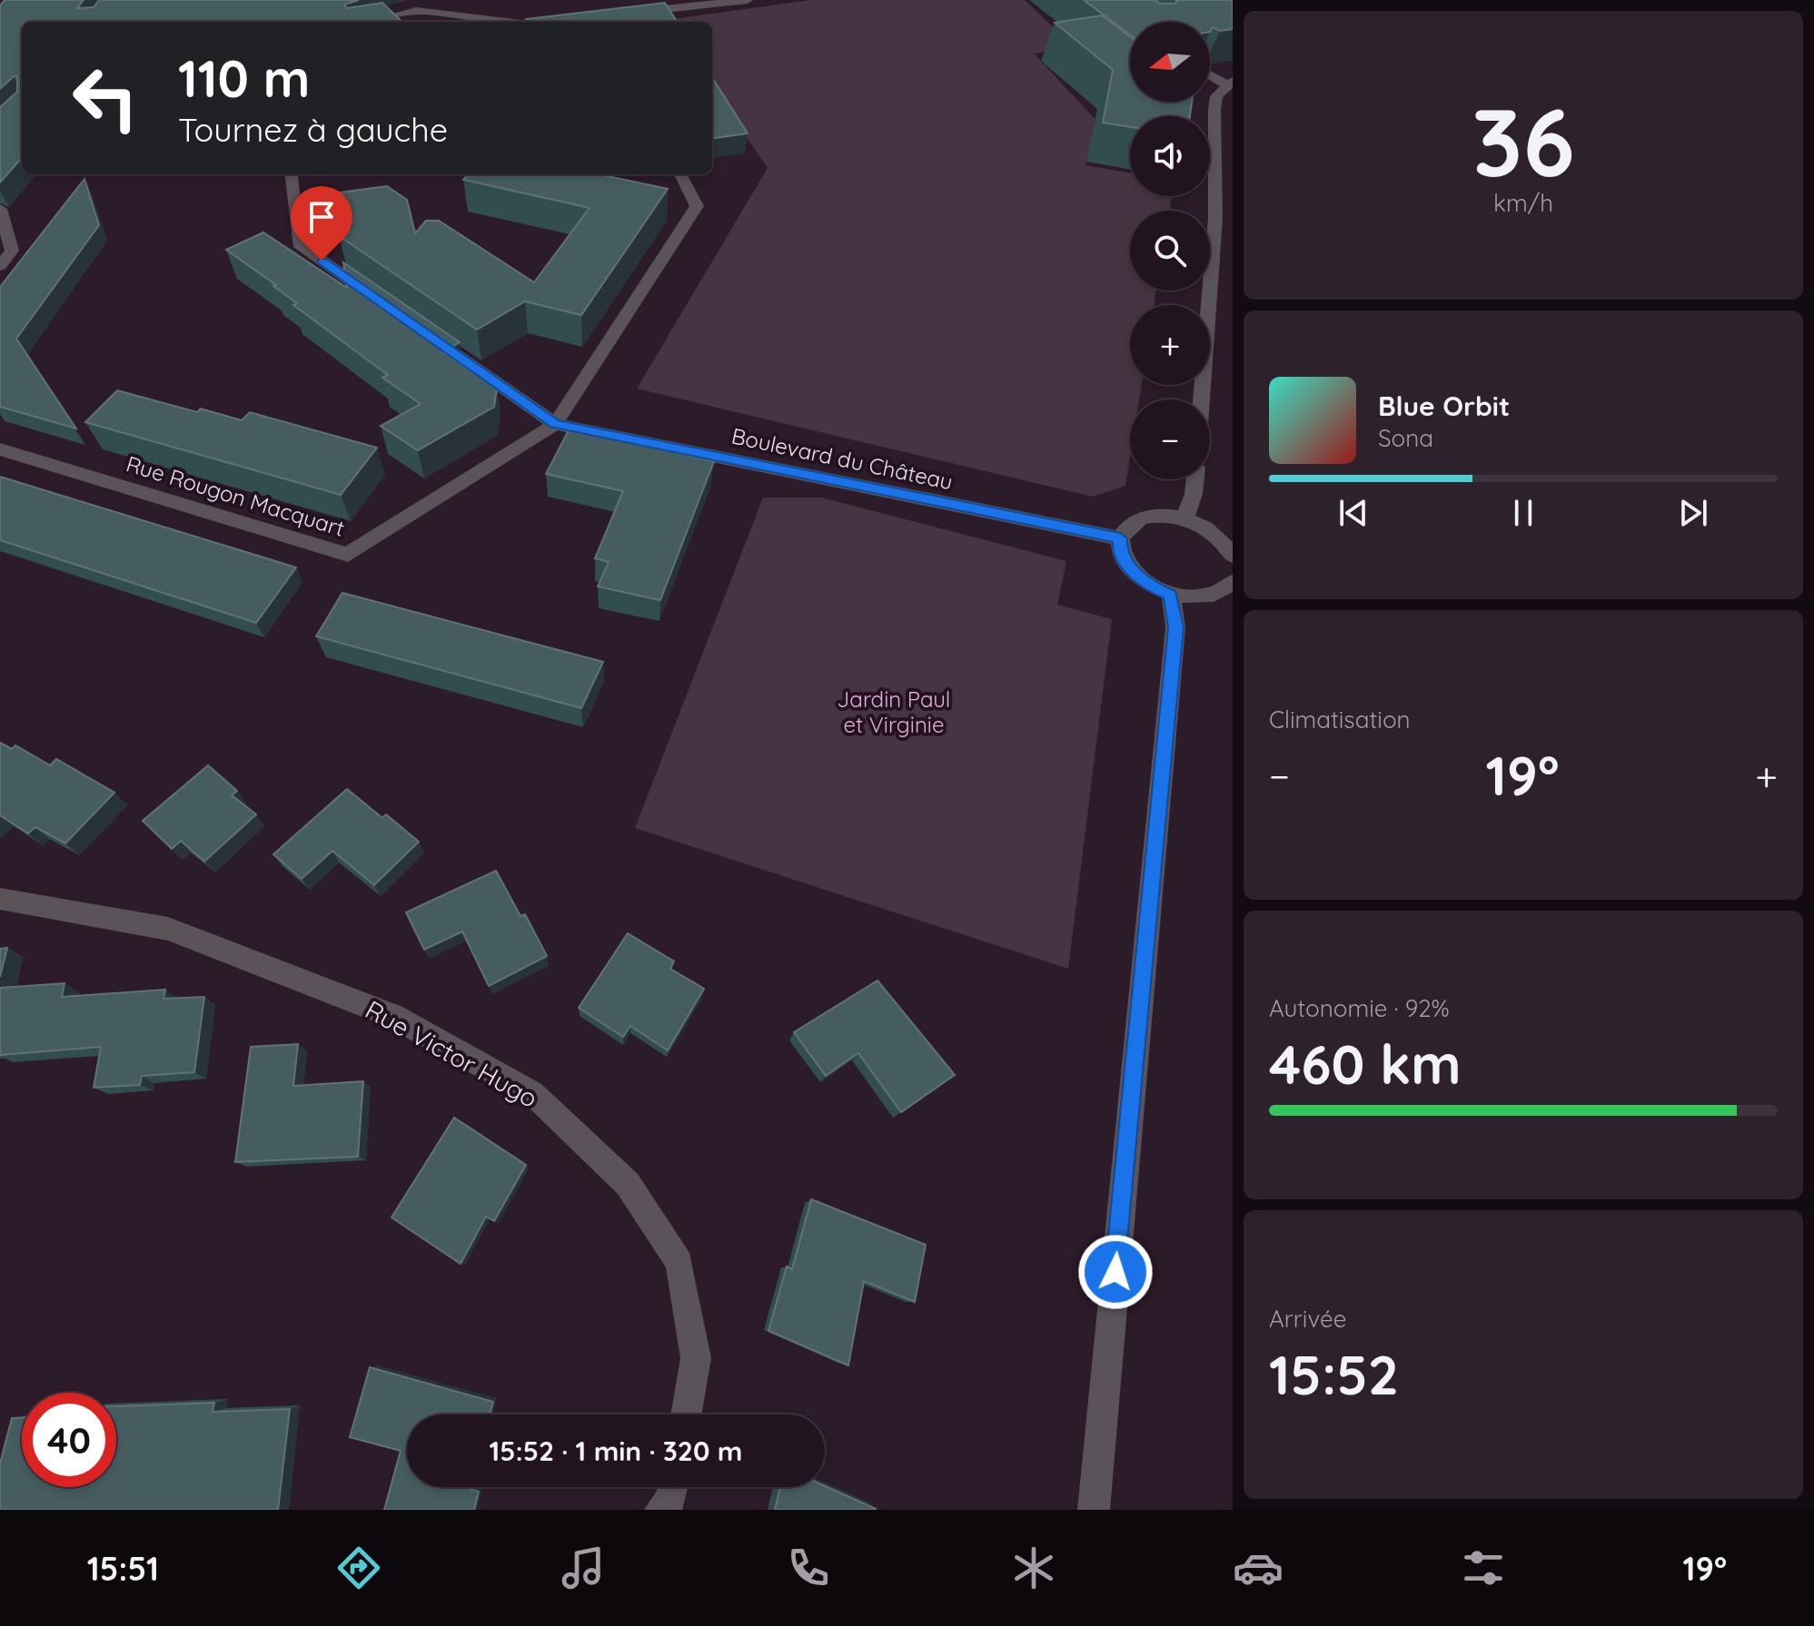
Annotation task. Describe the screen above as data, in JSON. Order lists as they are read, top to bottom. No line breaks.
{"streets":{"street":["Boulevard du Château","Rue Rougon Macquart","Rue Victor Hugo"]},"crossings":[["Boulevard du Château","Rue Rougon Macquart"]],"parks":["Jardin Paul et Virginie"],"north":"left","page":{"tile":[["36","km/h"],"Climatisation",["Autonomie · 92%","460 km"],["Arrivée","15:52"]],"map_buttons":["+","−"],"turn":["110 m","Tournez à gauche"],"song":["Blue Orbit","Sona"],"heat":["−","19°","+"],"limit":"40","trip":"15:52 · 1 min · 320 m","tabs":["15:51","19°"]}}
